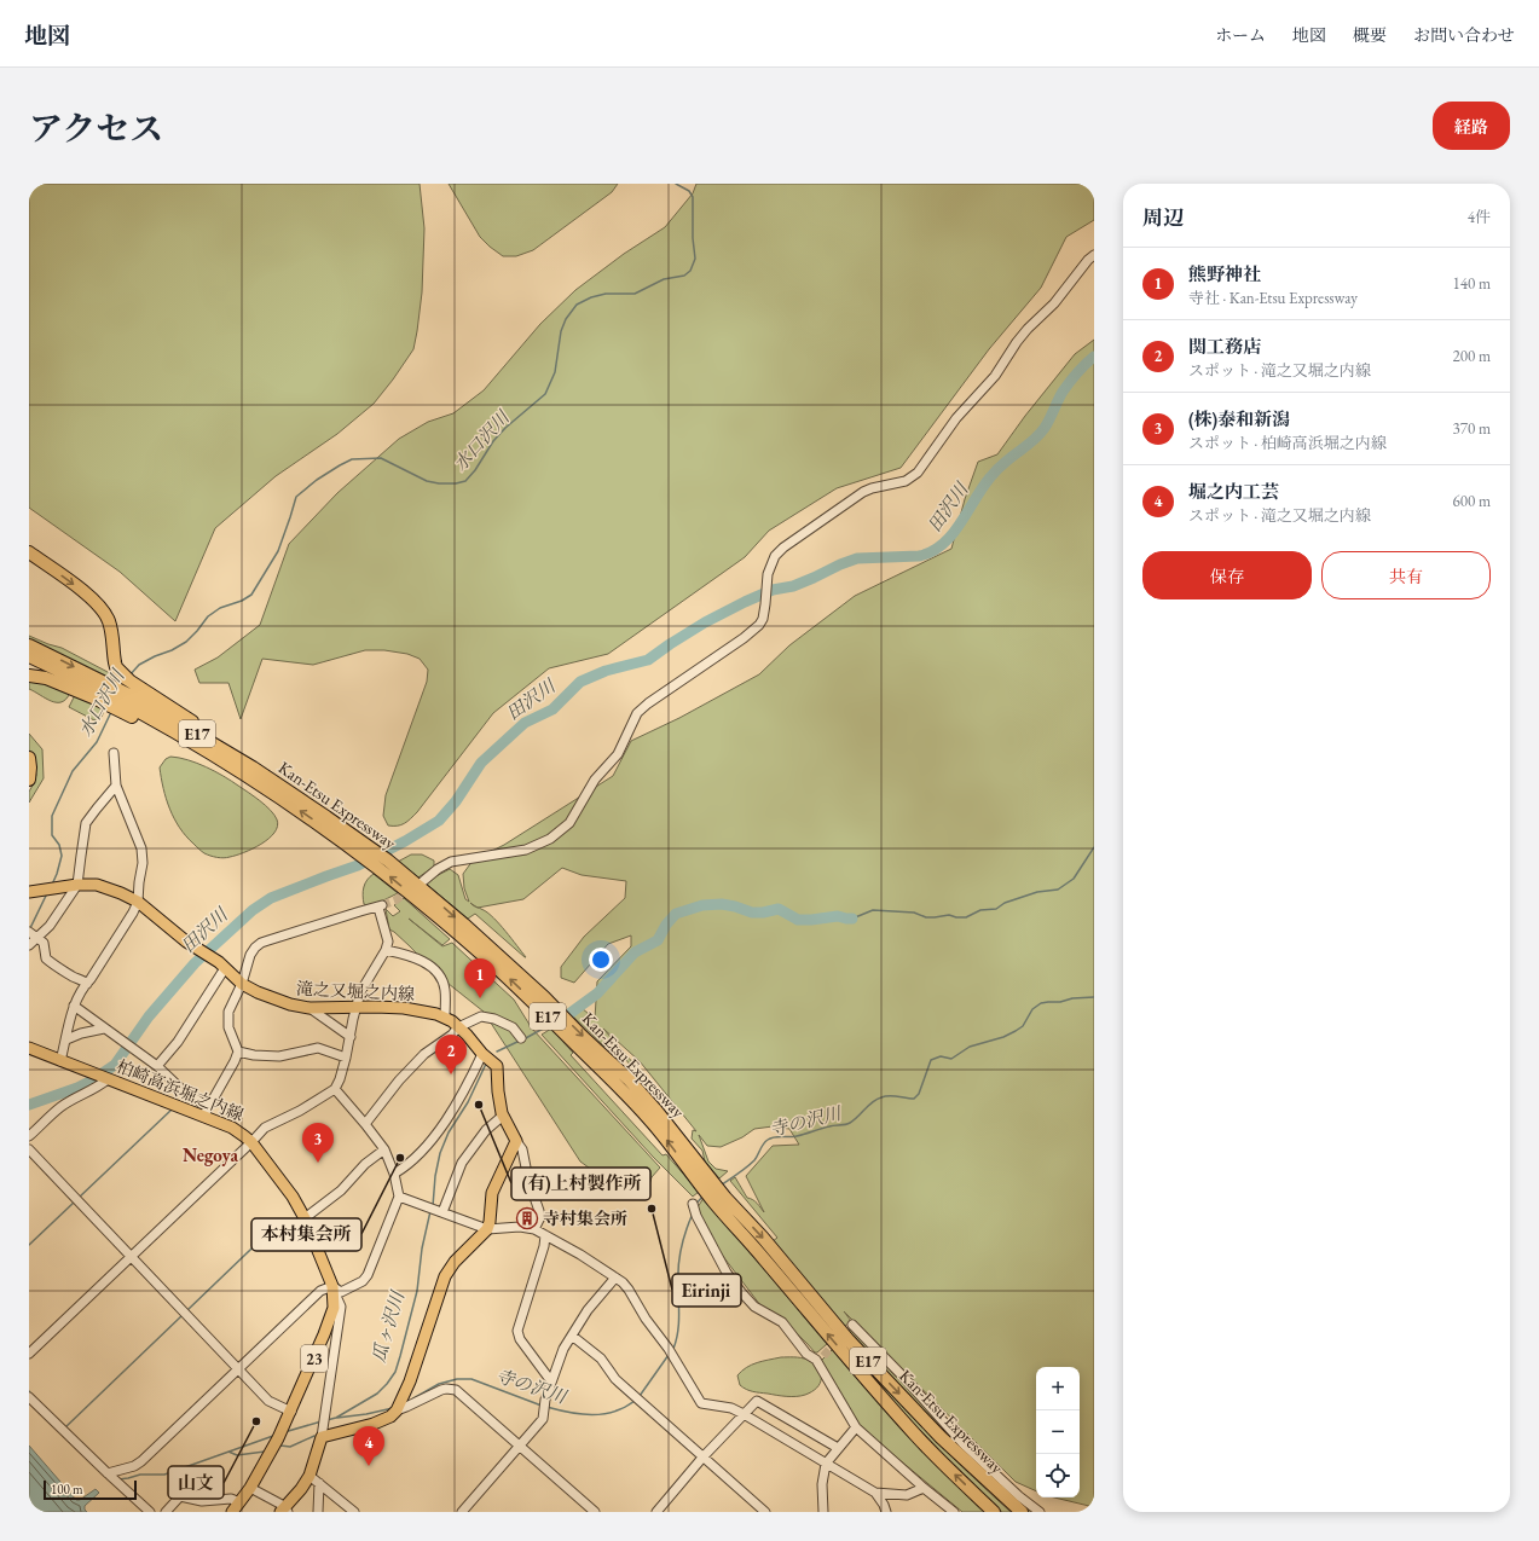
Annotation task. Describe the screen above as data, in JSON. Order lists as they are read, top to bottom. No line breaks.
{"streets":{"highway":["E17","Kan-Etsu Expressway"],"main road":["滝之又堀之内線","柏崎高浜堀之内線","23"]},"districts":["Negoya"],"water":["水口沢川","田沢川","寺の沢川","瓜ヶ沢川"],"places":{"other":["(有)上村製作所","本村集会所","Eirinji","山文"],"building":["寺村集会所"]},"scale_bar":"100 m","page":{"header":"地図","nav":["ホーム","地図","概要","お問い合わせ"],"title":"アクセス","buttons":["経路",["保存","共有"]],"heading":["周辺","4件"],"list":[{"mark":"1","name":"熊野神社","note":"寺社 · Kan-Etsu Expressway","value":"140 m"},{"mark":"2","name":"関工務店","note":"スポット · 滝之又堀之内線","value":"200 m"},{"mark":"3","name":"(株)泰和新潟","note":"スポット · 柏崎高浜堀之内線","value":"370 m"},{"mark":"4","name":"堀之内工芸","note":"スポット · 滝之又堀之内線","value":"600 m"}],"pins":["1","2","3","4"],"map_buttons":["+","−"],"scale":"100 m"}}
